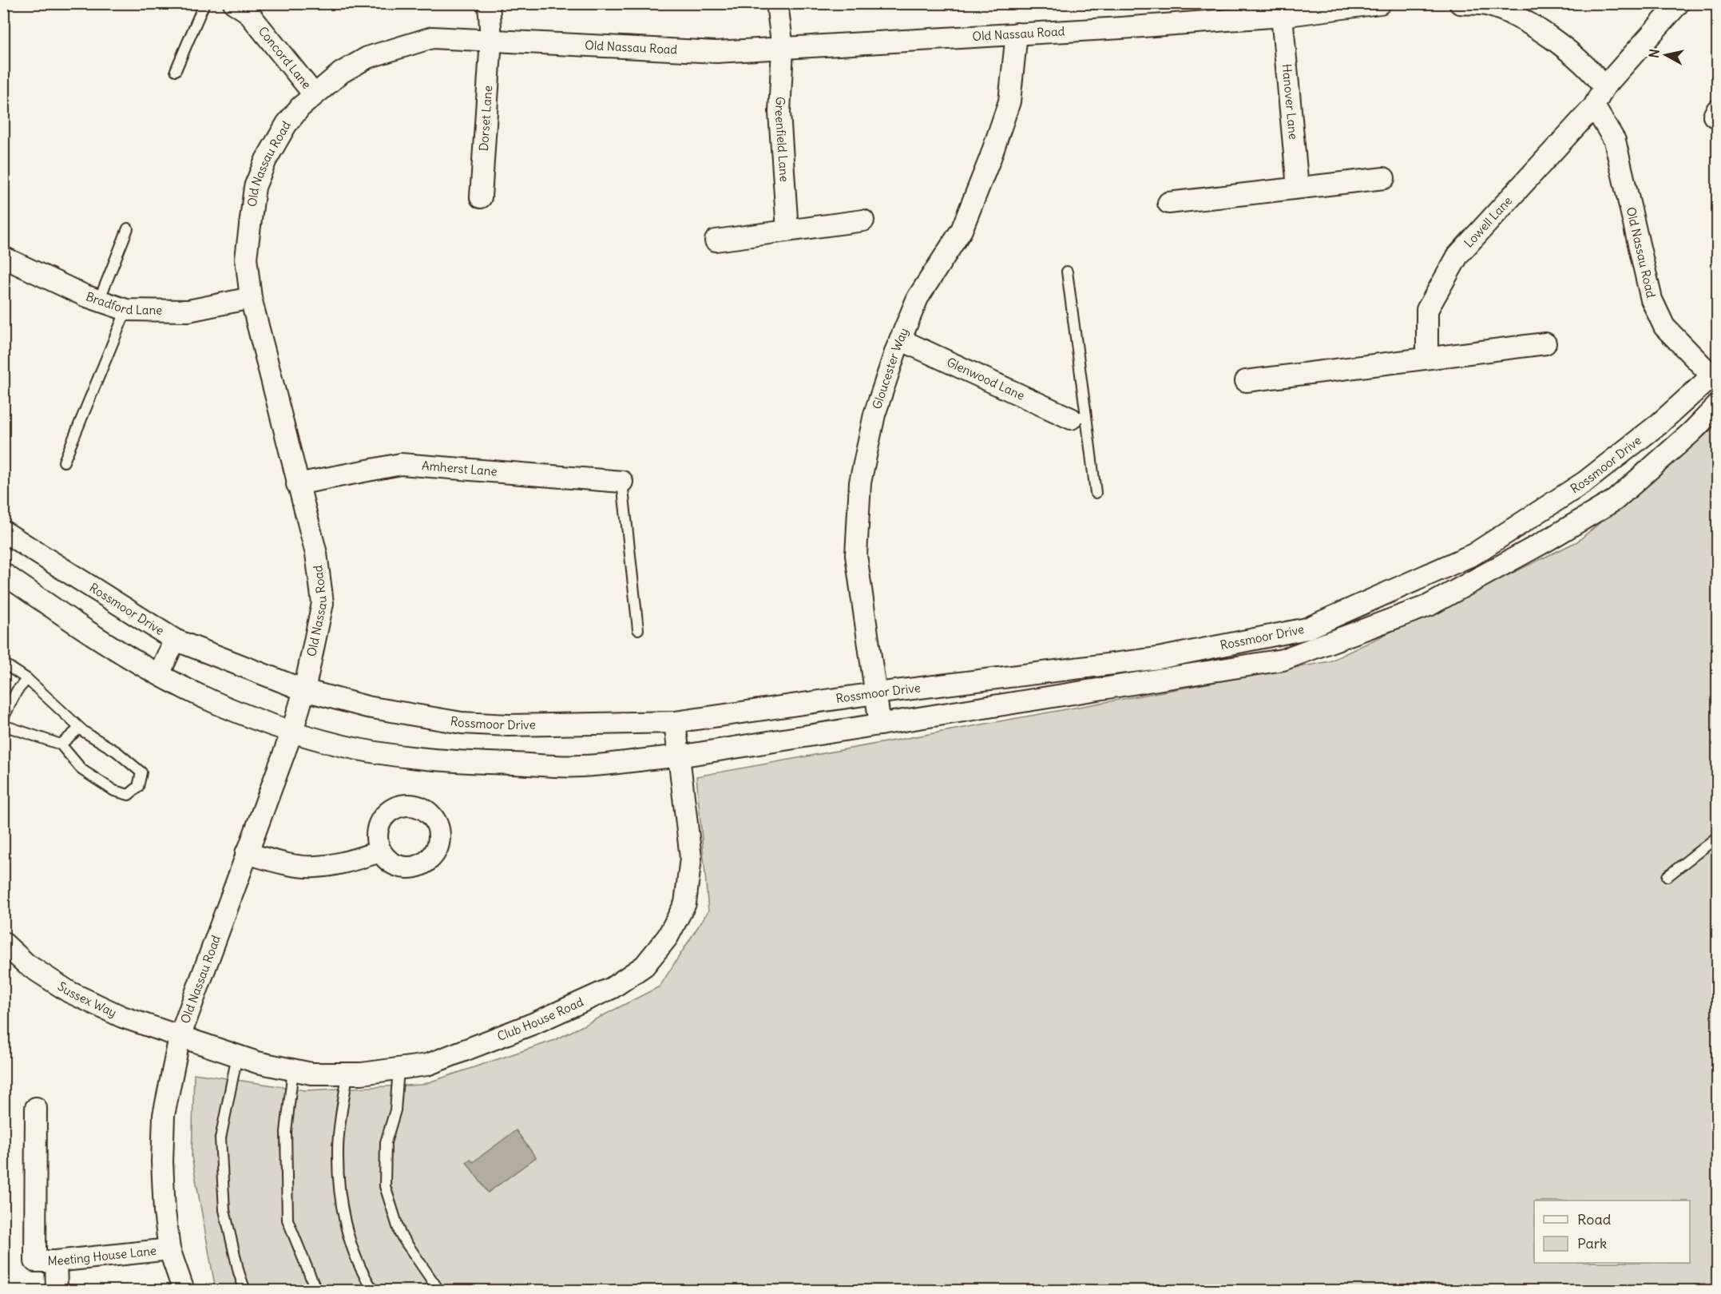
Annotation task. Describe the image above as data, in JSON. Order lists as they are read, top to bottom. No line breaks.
{"streets":{"street":["Old Nassau Road","Concord Lane","Hanover Lane","Dorset Lane","Greenfield Lane","Lowell Lane","Bradford Lane","Gloucester Way","Glenwood Lane","Rossmoor Drive","Amherst Lane","Sussex Way","Club House Road","Meeting House Lane"]},"crossings":[["Old Nassau Road","Concord Lane"],["Old Nassau Road","Hanover Lane"],["Old Nassau Road","Dorset Lane"],["Old Nassau Road","Greenfield Lane"],["Old Nassau Road","Lowell Lane"],["Old Nassau Road","Bradford Lane"],["Old Nassau Road","Gloucester Way"],["Old Nassau Road","Rossmoor Drive"],["Old Nassau Road","Amherst Lane"],["Old Nassau Road","Sussex Way"],["Old Nassau Road","Club House Road"],["Old Nassau Road","Meeting House Lane"],["Gloucester Way","Glenwood Lane"],["Gloucester Way","Rossmoor Drive"],["Rossmoor Drive","Club House Road"],["Sussex Way","Club House Road"]],"legend":["Road","Park"],"north":"left"}
